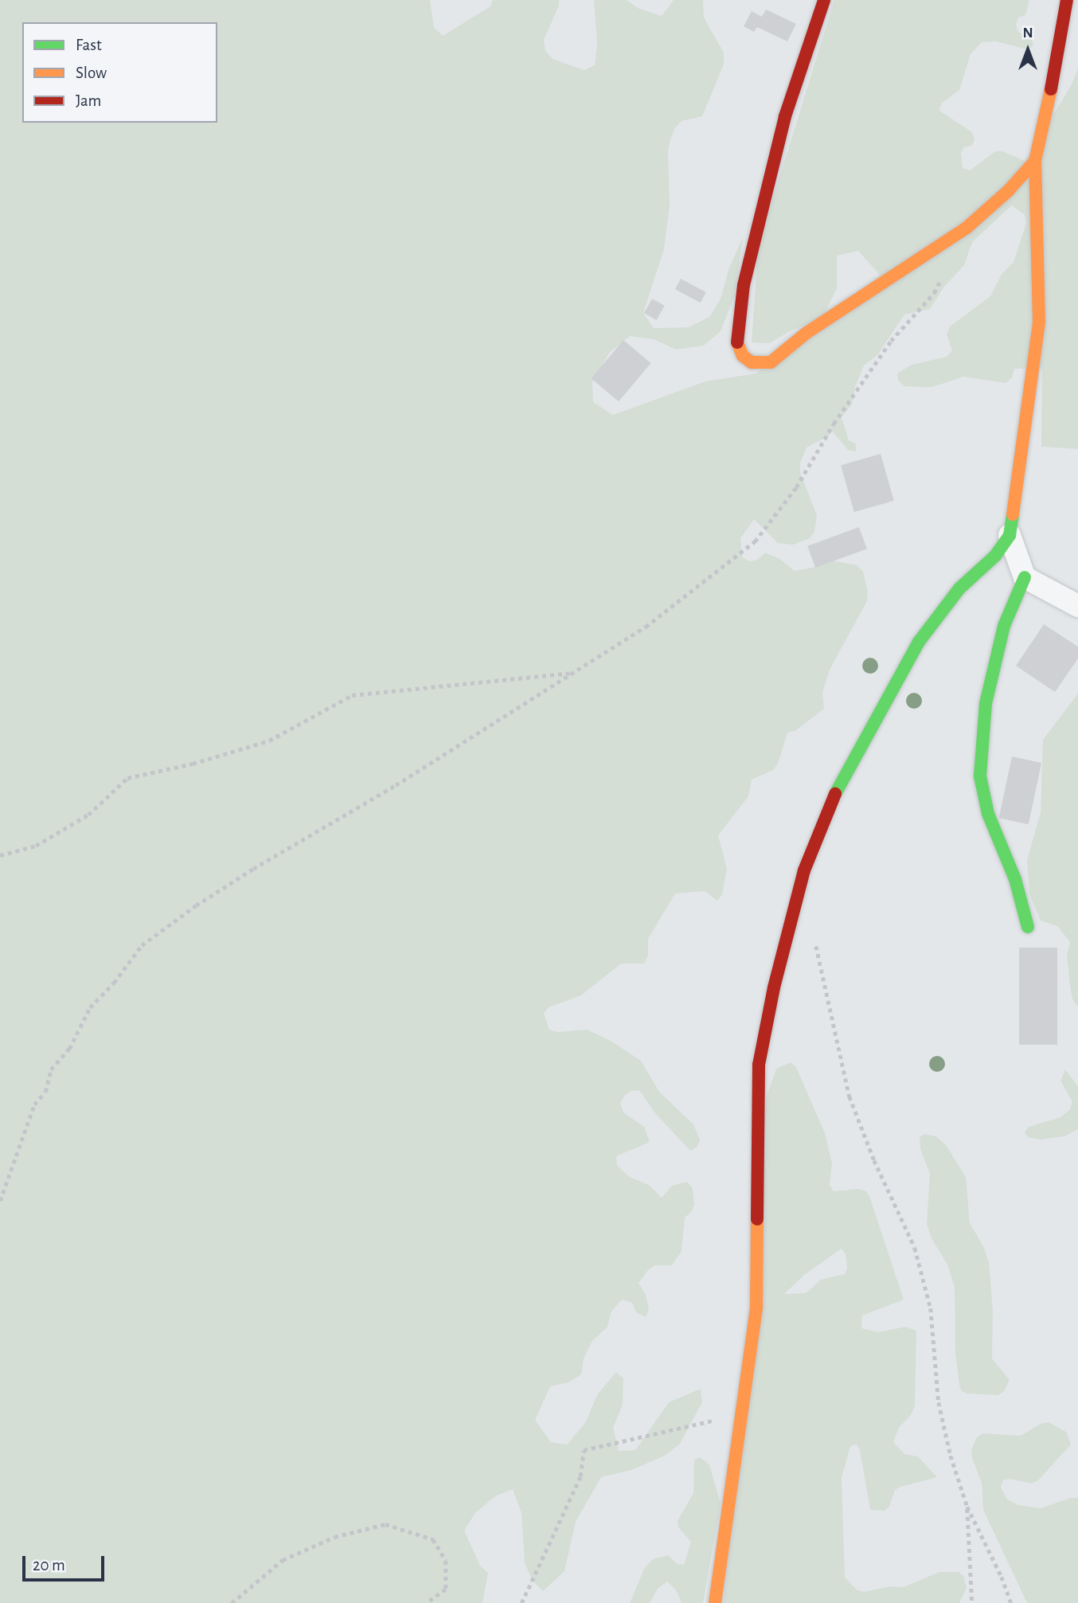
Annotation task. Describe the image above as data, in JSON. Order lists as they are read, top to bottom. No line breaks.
{"legend":["Fast","Slow","Jam"],"scale_bar":"20 m","north":"top"}
